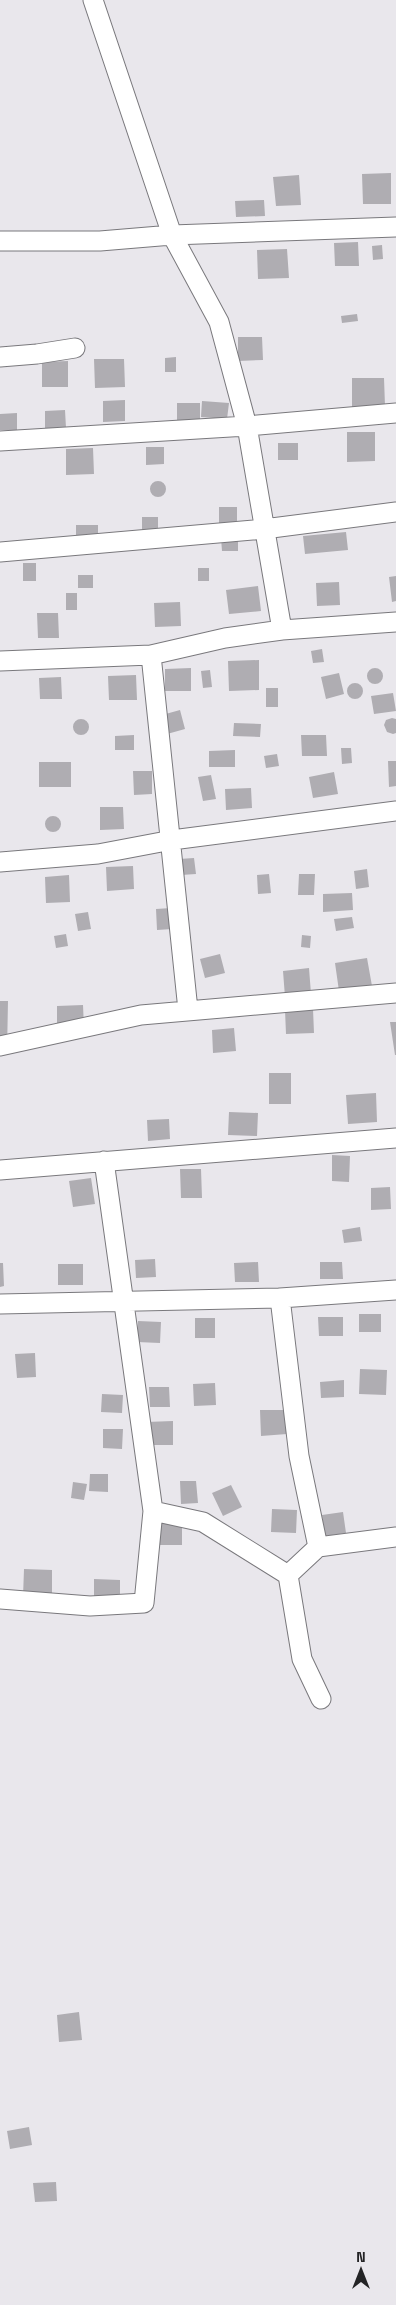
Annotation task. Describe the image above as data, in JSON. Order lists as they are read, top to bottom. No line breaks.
{"north":"top"}
